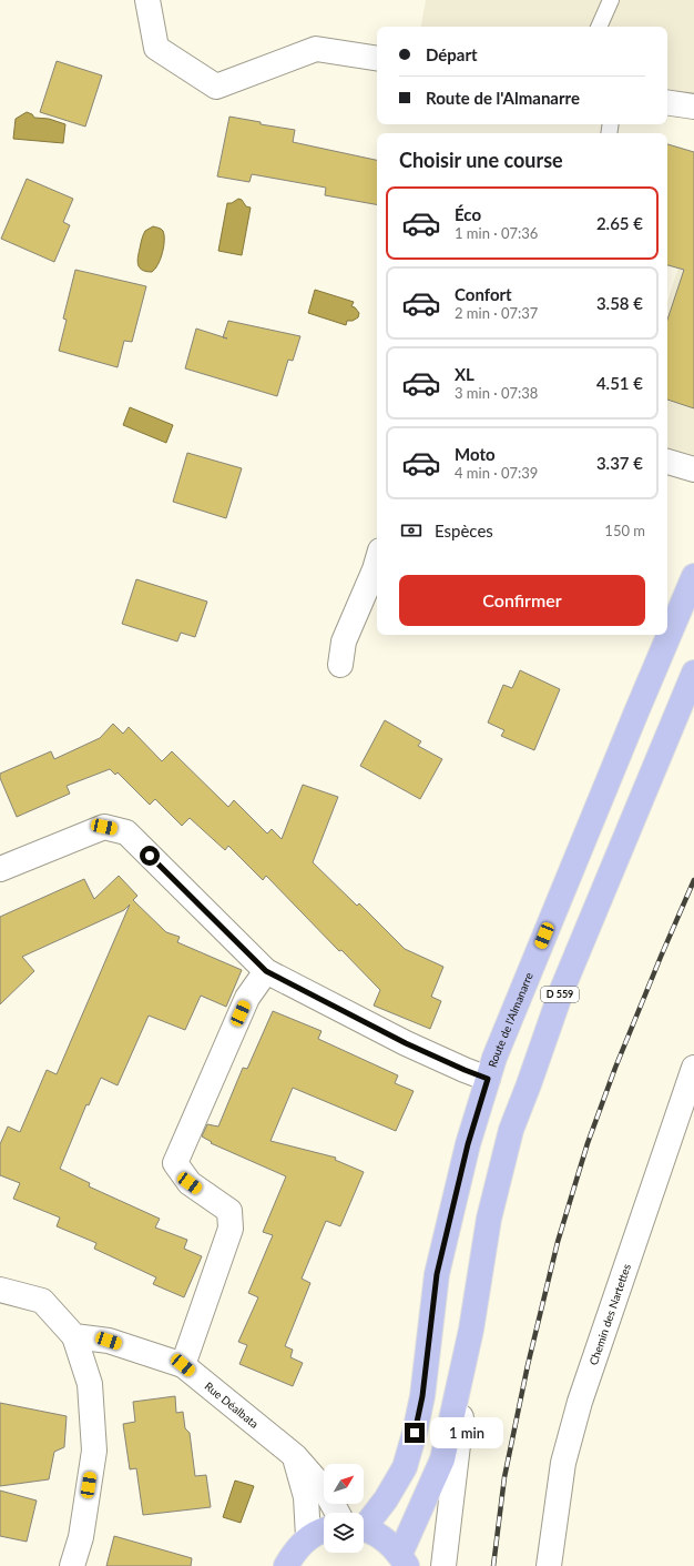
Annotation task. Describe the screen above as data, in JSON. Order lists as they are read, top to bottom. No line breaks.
{"streets":{"main road":["D 559","Route de l'Almanarre"],"street":["Chemin des Nartettes","Rue Déalbata"]},"north":"top right","page":{"banner":["Départ","Route de l'Almanarre"],"heading":"Choisir une course","list":[{"name":"Éco","note":"1 min · 07:36","value":"2.65 €"},{"name":"Confort","note":"2 min · 07:37","value":"3.58 €"},{"name":"XL","note":"3 min · 07:38","value":"4.51 €"},{"name":"Moto","note":"4 min · 07:39","value":"3.37 €"}],"pay":["Espèces","150 m"],"buttons":"Confirmer","bubble":"1 min"}}
